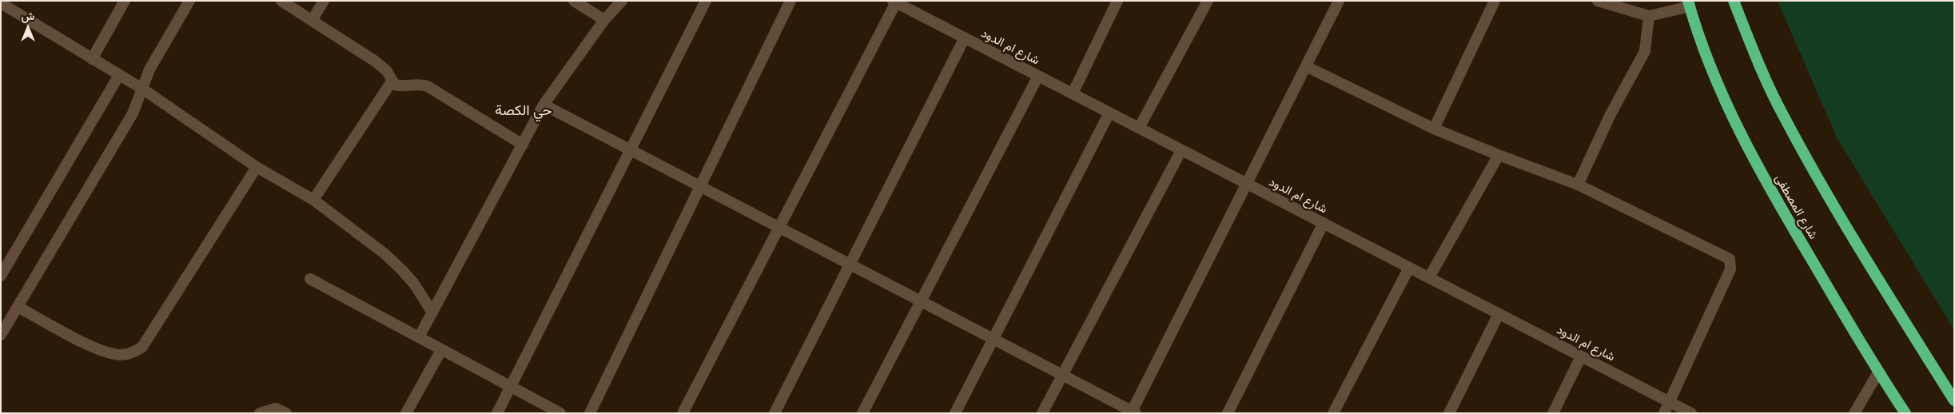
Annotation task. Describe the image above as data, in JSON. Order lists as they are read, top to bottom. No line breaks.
{"streets":{"highway":["شارع المصطفى"],"street":["شارع ام الدود"]},"districts":["حي الكصة"],"north":"top"}
